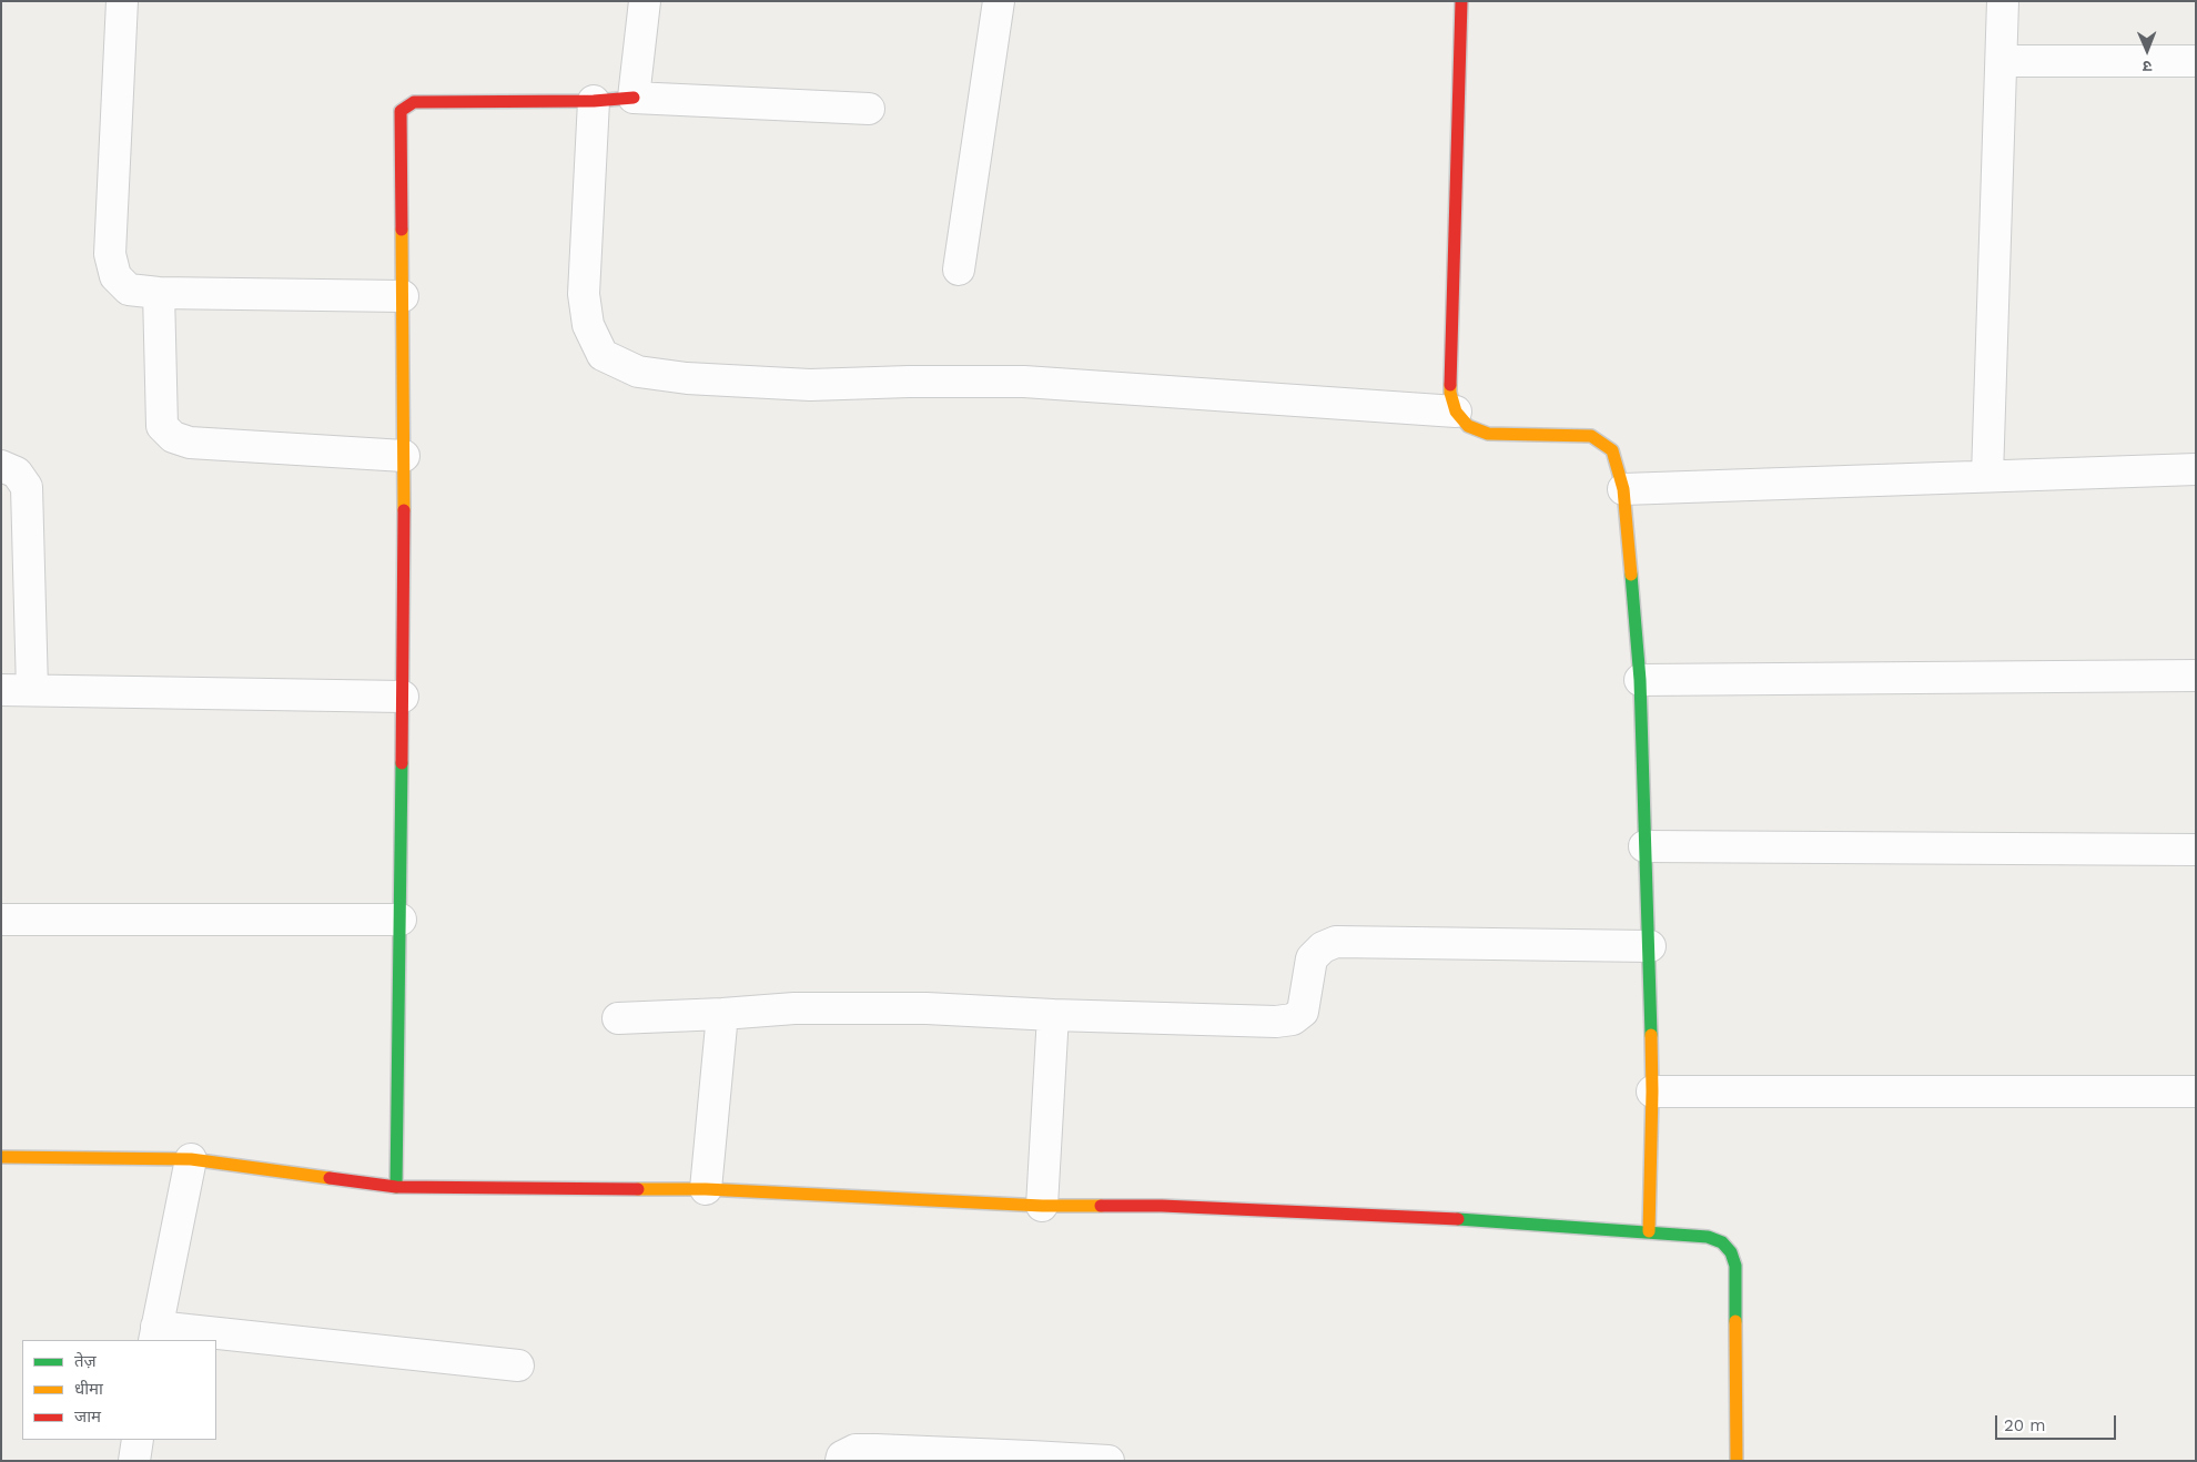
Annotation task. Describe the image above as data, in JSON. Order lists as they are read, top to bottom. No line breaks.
{"legend":["तेज़","धीमा","जाम"],"scale_bar":"20 m","north":"bottom"}
